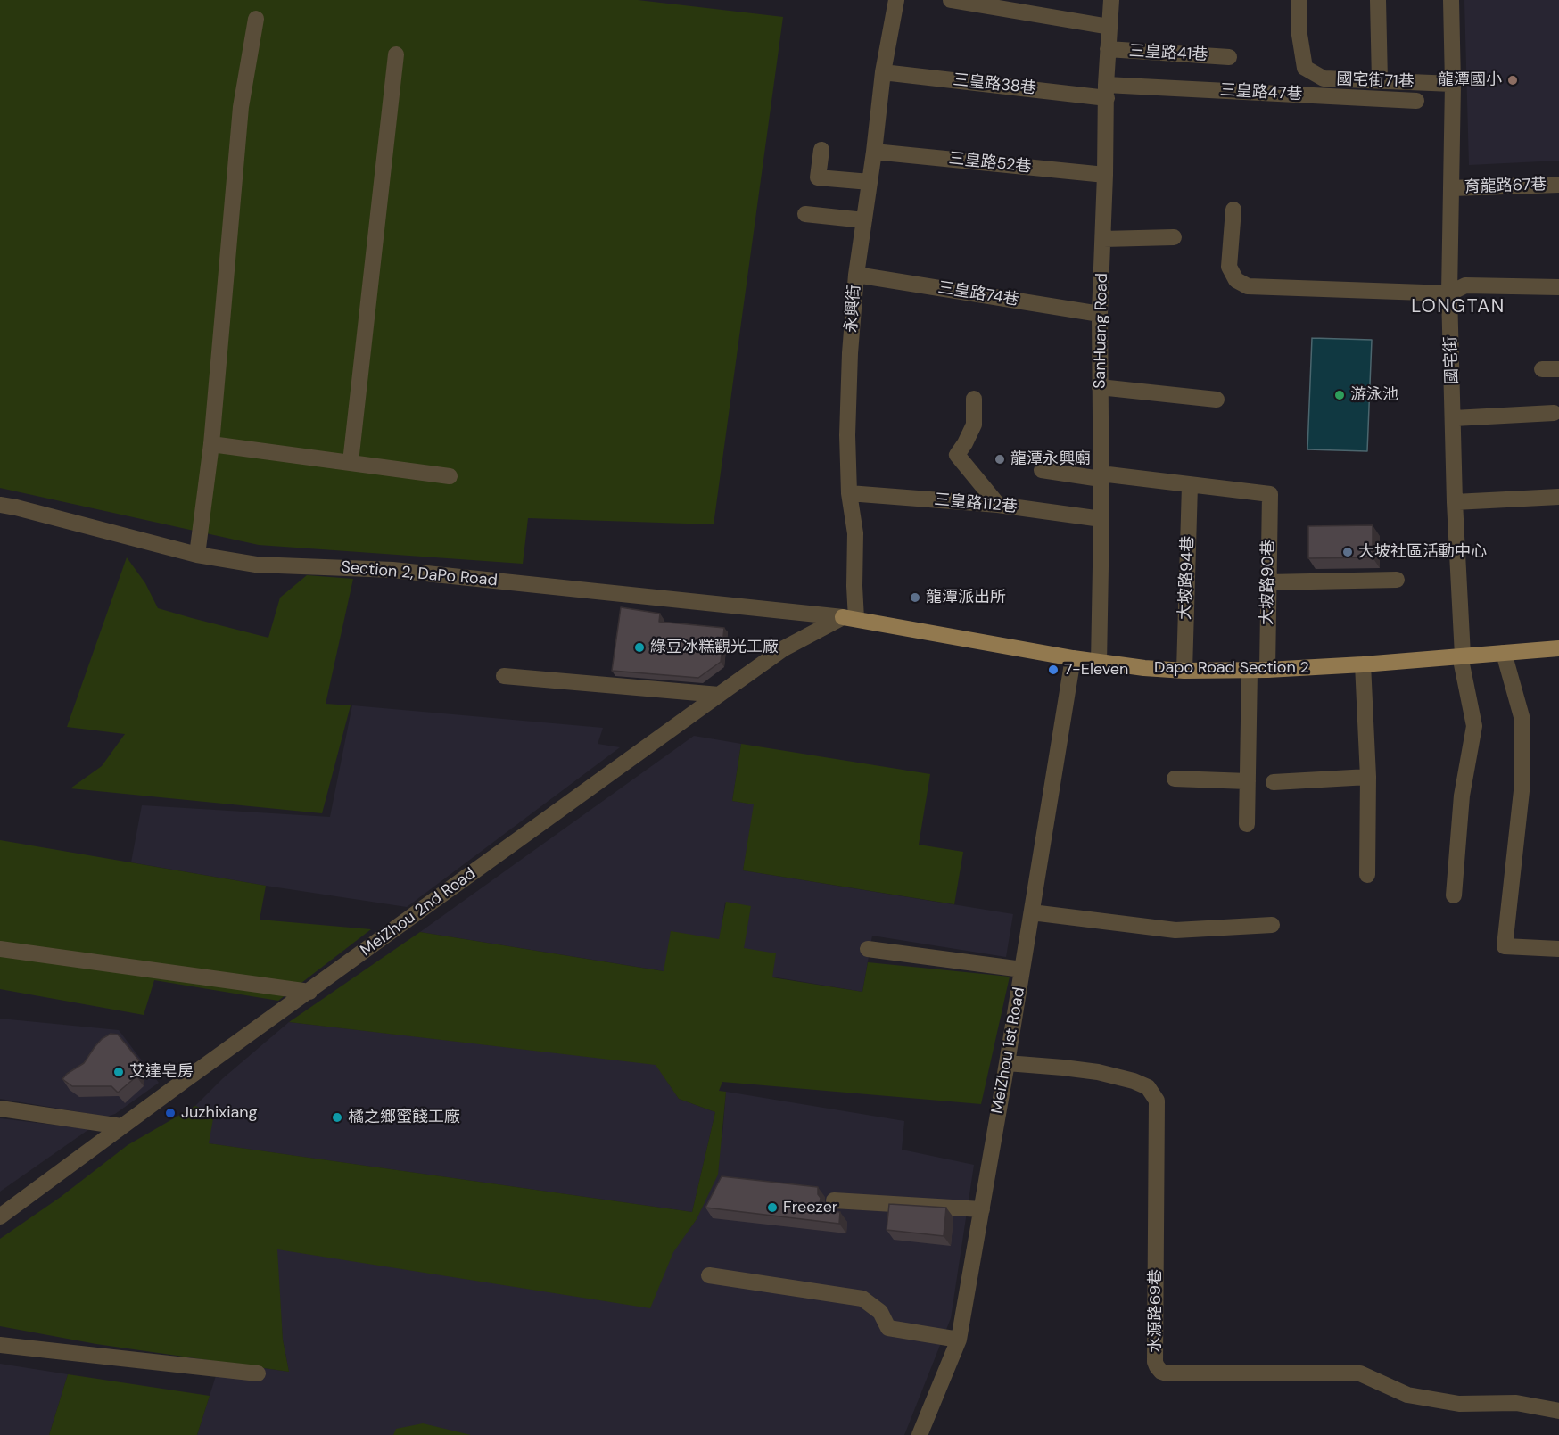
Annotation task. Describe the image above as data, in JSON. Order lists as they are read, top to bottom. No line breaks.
{"streets":{"main road":["Dapo Road Section 2"],"street":["三皇路41巷","國宅街71巷","三皇路38巷","三皇路47巷","三皇路52巷","育龍路67巷","三皇路74巷","永興街","SanHuang Road","國宅街","三皇路112巷","Section 2, DaPo Road","大坡路94巷","大坡路90巷","MeiZhou 2nd Road","MeiZhou 1st Road","水源路69巷"]},"crossings":[["三皇路41巷","SanHuang Road"],["國宅街71巷","國宅街"],["三皇路38巷","三皇路47巷"],["三皇路38巷","永興街"],["三皇路38巷","SanHuang Road"],["三皇路47巷","SanHuang Road"],["三皇路52巷","永興街"],["三皇路52巷","SanHuang Road"],["育龍路67巷","國宅街"],["三皇路74巷","永興街"],["三皇路74巷","SanHuang Road"],["永興街","三皇路112巷"],["永興街","Section 2, DaPo Road"],["永興街","Dapo Road Section 2"],["永興街","MeiZhou 2nd Road"],["SanHuang Road","三皇路112巷"],["SanHuang Road","Dapo Road Section 2"],["國宅街","Dapo Road Section 2"],["Section 2, DaPo Road","Dapo Road Section 2"],["Section 2, DaPo Road","MeiZhou 2nd Road"],["大坡路94巷","大坡路90巷"],["大坡路94巷","Dapo Road Section 2"],["大坡路90巷","Dapo Road Section 2"],["Dapo Road Section 2","MeiZhou 2nd Road"],["Dapo Road Section 2","MeiZhou 1st Road"],["MeiZhou 1st Road","水源路69巷"]],"districts":["LONGTAN"],"places":["龍潭國小","游泳池","龍潭永興廟","大坡社區活動中心","龍潭派出所","綠豆冰糕觀光工廠","7-Eleven","艾達皂房","Juzhixiang","橘之鄉蜜餞工廠","Freezer"]}
